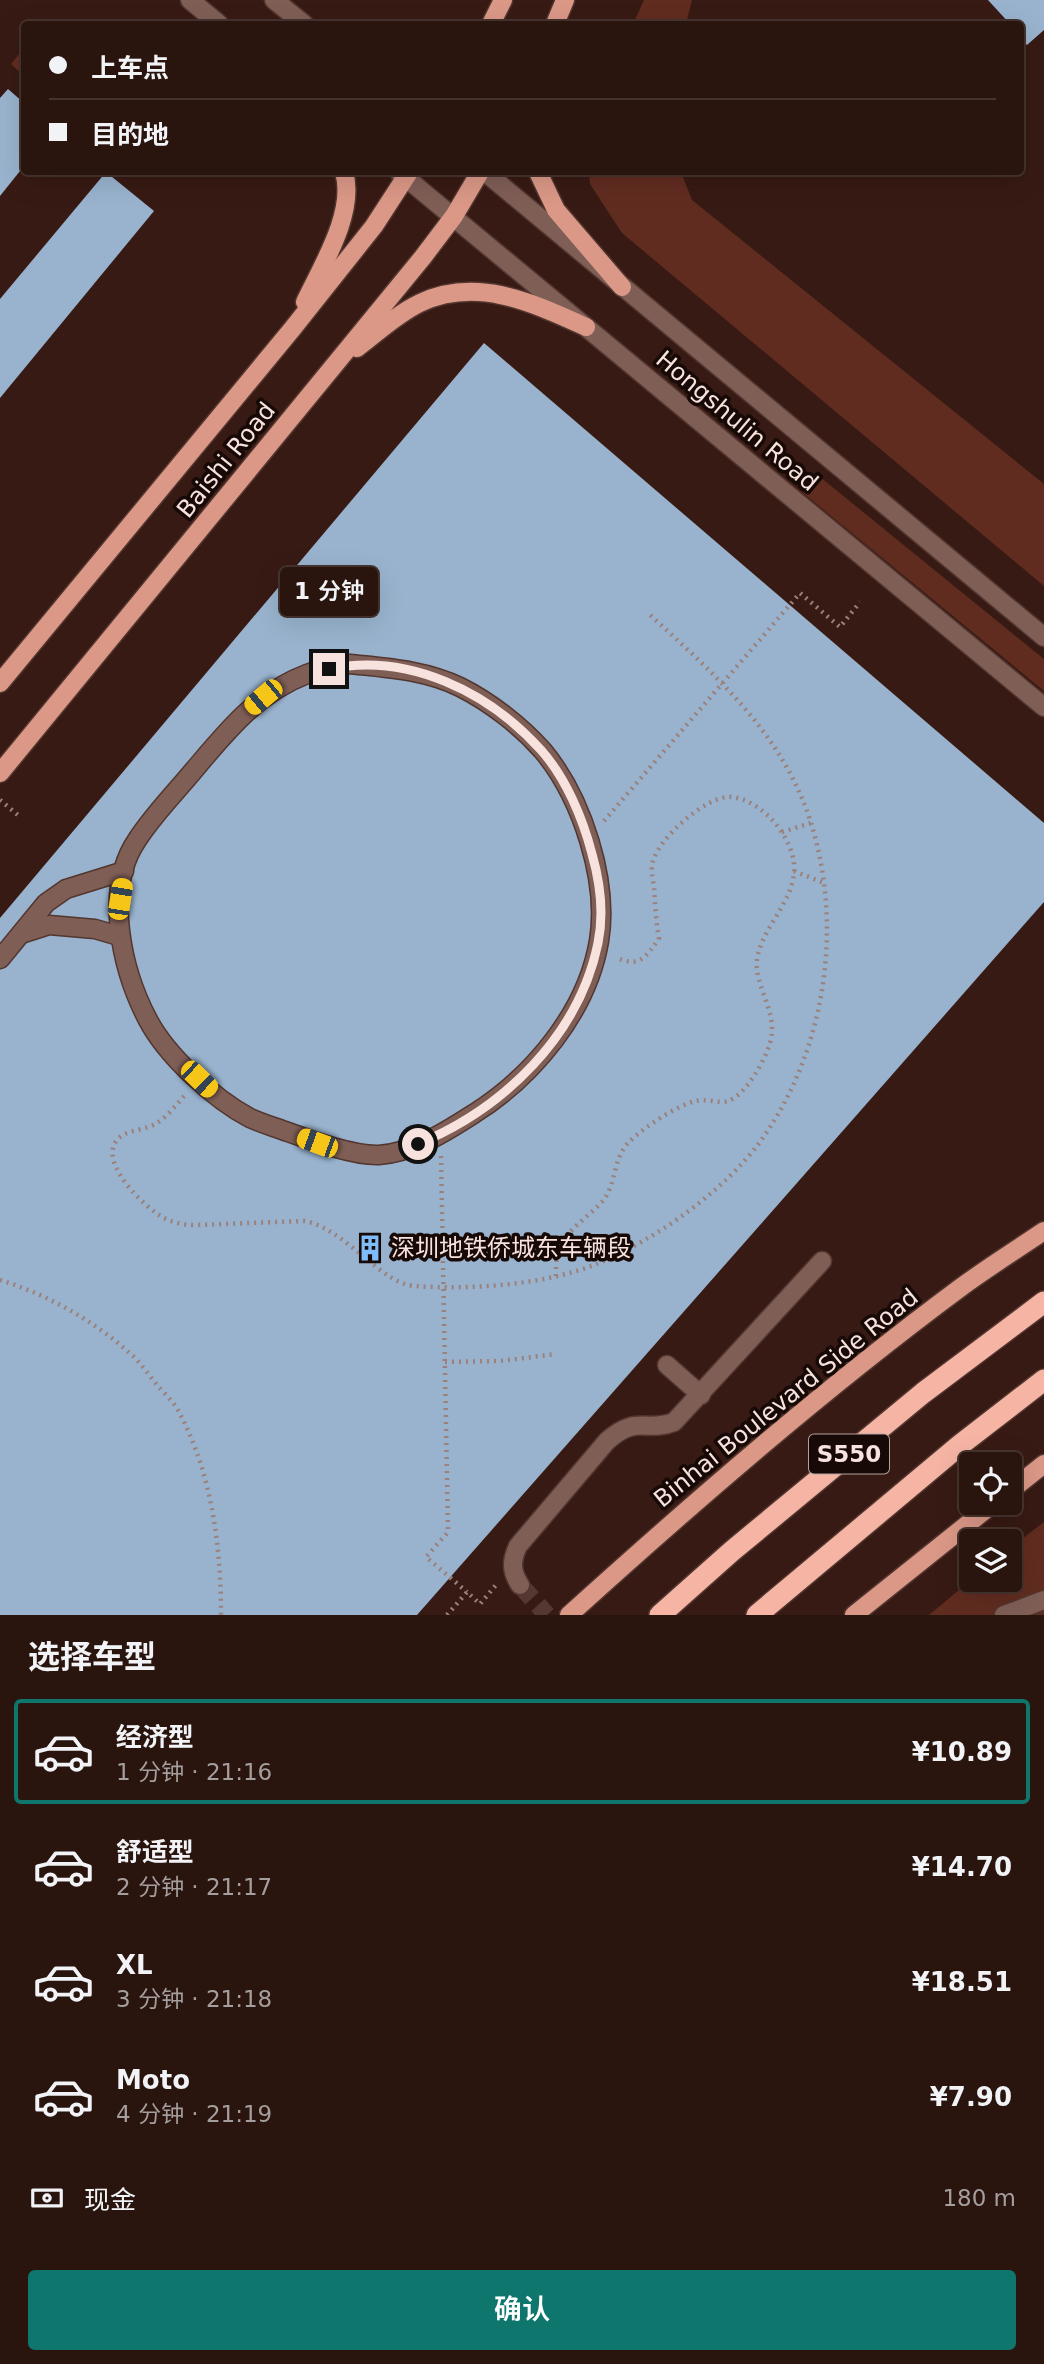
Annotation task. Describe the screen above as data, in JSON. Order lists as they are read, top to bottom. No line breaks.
{"streets":{"highway":["S550"],"main road":["Baishi Road","Binhai Boulevard Side Road"],"street":["Hongshulin Road"]},"crossings":[["Hongshulin Road","Baishi Road"]],"places":{"building":["深圳地铁侨城东车辆段"]},"page":{"banner":["上车点","目的地"],"bubble":"1 分钟","heading":"选择车型","list":[{"name":"经济型","note":"1 分钟 · 21:16","value":"¥10.89"},{"name":"舒适型","note":"2 分钟 · 21:17","value":"¥14.70"},{"name":"XL","note":"3 分钟 · 21:18","value":"¥18.51"},{"name":"Moto","note":"4 分钟 · 21:19","value":"¥7.90"}],"pay":["现金","180 m"],"buttons":"确认"}}
